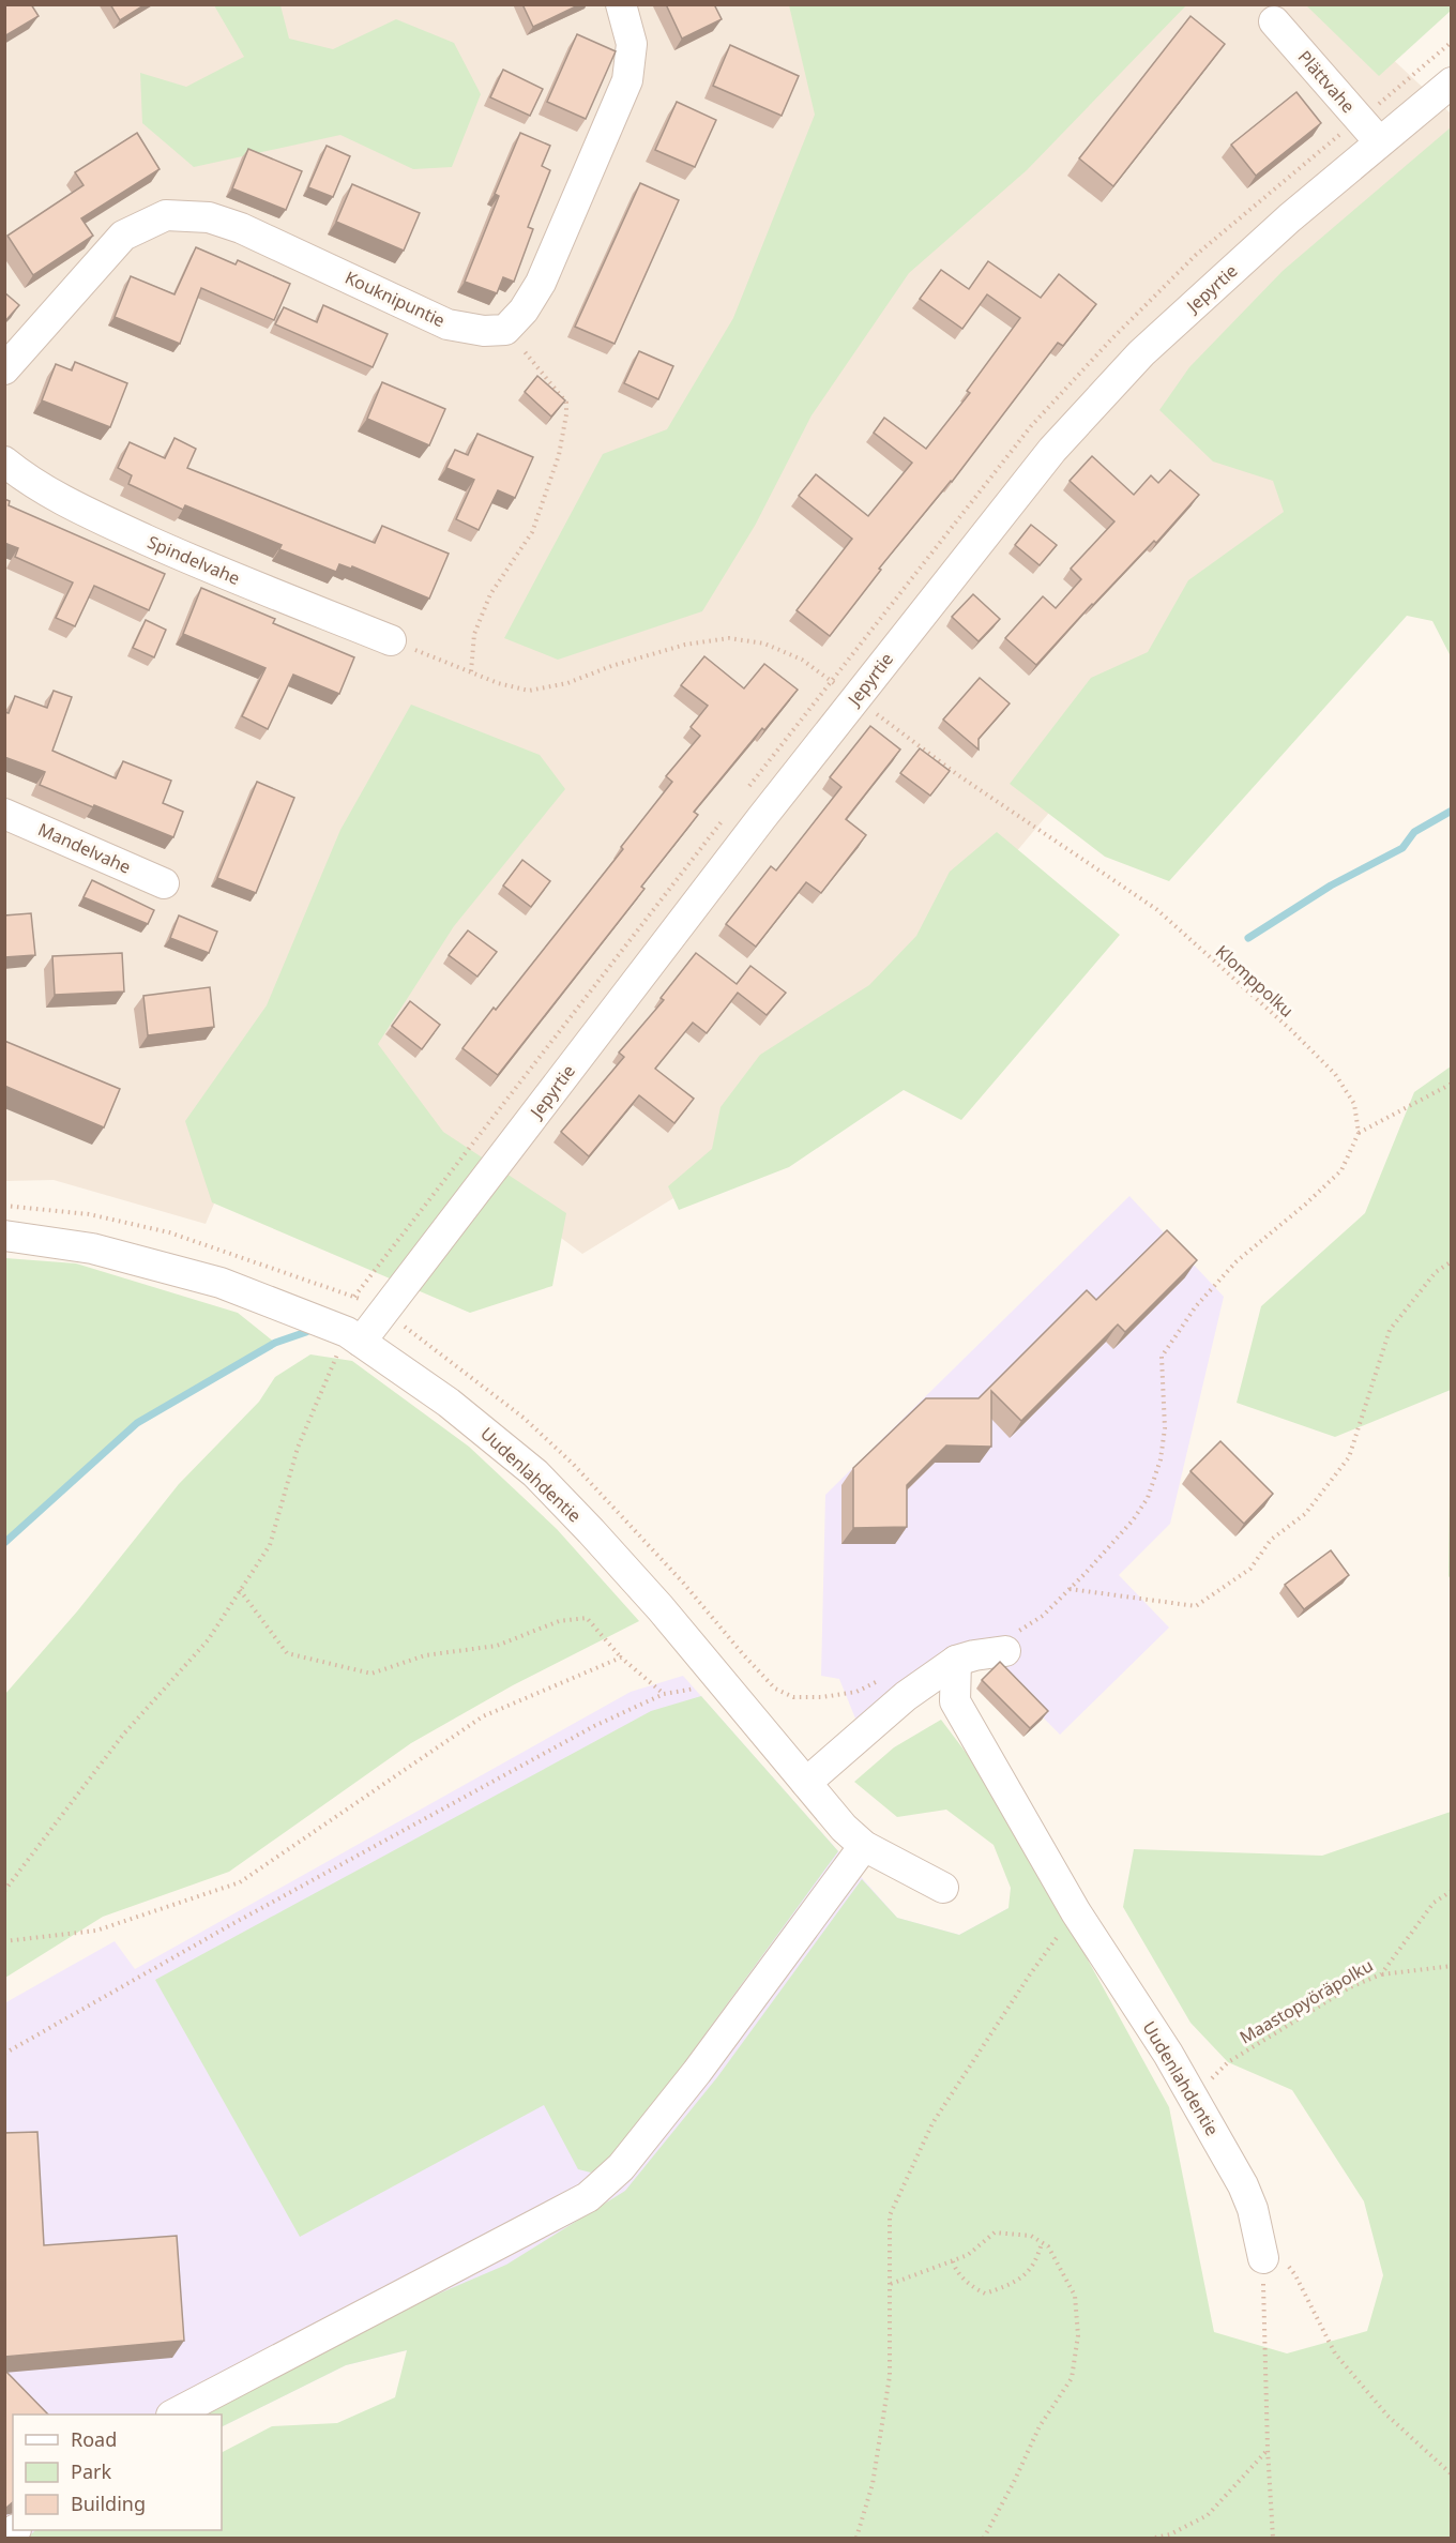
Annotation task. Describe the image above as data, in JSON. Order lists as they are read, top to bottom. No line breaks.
{"streets":{"street":["Plättvahe","Jepyrtie","Kouknipuntie","Spindelvahe","Mandelvahe","Uudenlahdentie"],"path":["Klomppolku","Maastopyöräpolku"]},"crossings":[["Plättvahe","Jepyrtie"],["Jepyrtie","Klomppolku"],["Jepyrtie","Uudenlahdentie"],["Spindelvahe","Klomppolku"],["Uudenlahdentie","Maastopyöräpolku"]],"legend":["Road","Park","Building"]}
